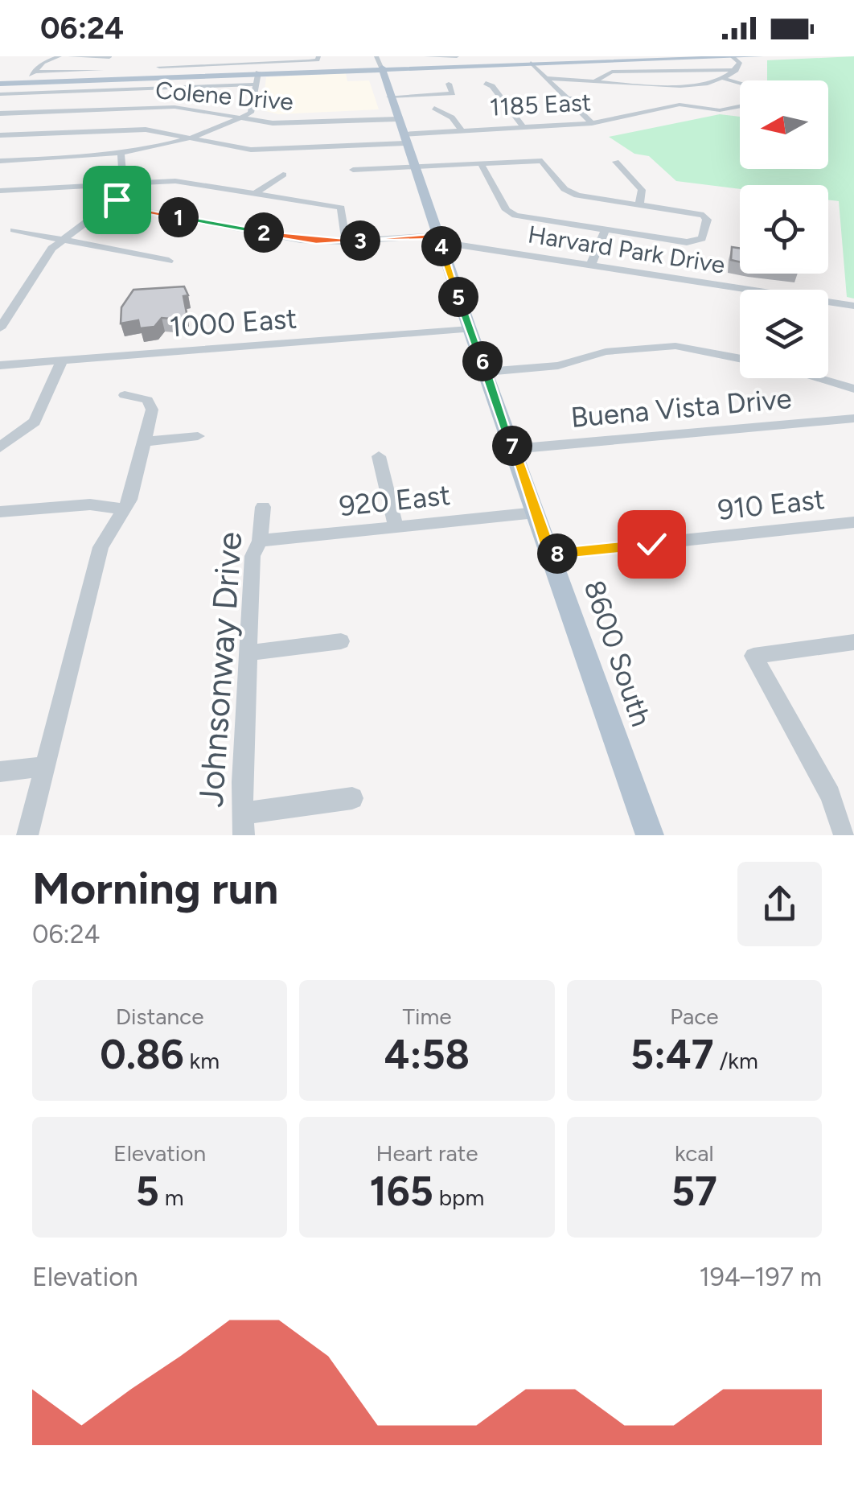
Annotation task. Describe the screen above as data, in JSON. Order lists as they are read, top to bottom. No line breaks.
{"streets":{"main road":["8600 South"],"street":["Colene Drive","1185 East","Harvard Park Drive","1000 East","Buena Vista Drive","920 East","910 East","Johnsonway Drive"]},"crossings":[["Colene Drive","8600 South"],["1185 East","8600 South"],["Harvard Park Drive","8600 South"],["1000 East","8600 South"],["Buena Vista Drive","8600 South"],["920 East","8600 South"],["920 East","Johnsonway Drive"],["910 East","8600 South"]],"north":"left","page":{"status":"06:24","pins":["1","2","3","4","5","6","7","8"],"heading":["Morning run","06:24"],"stats":[["Distance","0.86 km"],["Time","4:58"],["Pace","5:47 /km"],["Elevation","5 m"],["Heart rate","165 bpm"],["kcal","57"]],"chart":["Elevation","194–197 m"]}}
